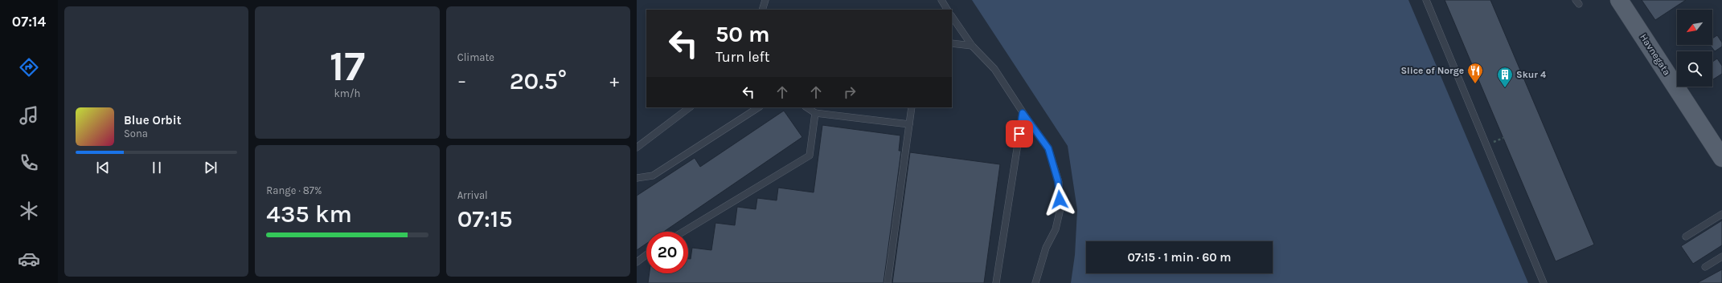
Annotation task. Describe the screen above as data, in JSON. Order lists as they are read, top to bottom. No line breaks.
{"streets":{"main road":["Havnegata"]},"places":{"restaurant":["Slice of Norge"],"building":["Skur 4"]},"north":"bottom left","page":{"tabs":"07:14","tile":[["17","km/h"],"Climate",["Range · 87%","435 km"],["Arrival","07:15"]],"turn":["50 m","Turn left"],"heat":["−","20.5°","+"],"song":["Blue Orbit","Sona"],"limit":"20","trip":"07:15 · 1 min · 60 m"}}
